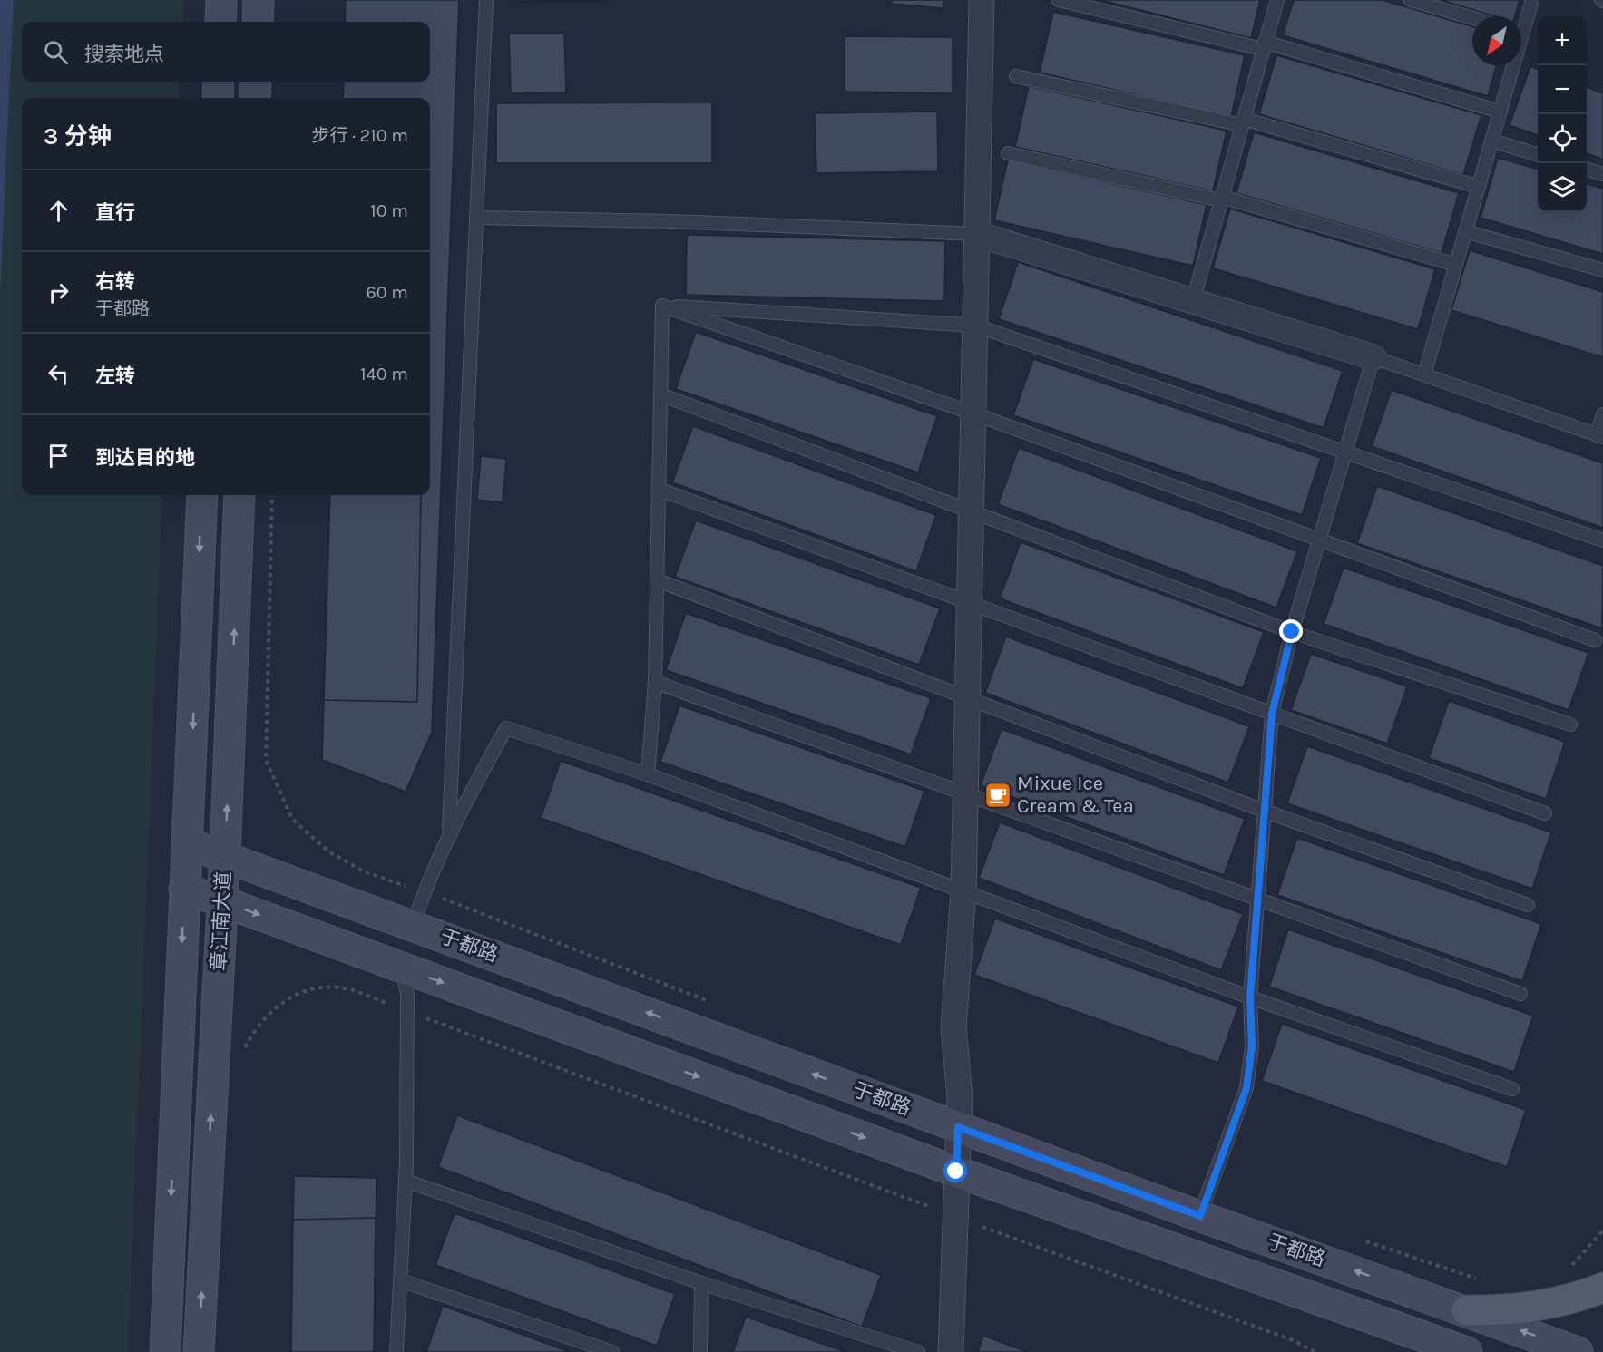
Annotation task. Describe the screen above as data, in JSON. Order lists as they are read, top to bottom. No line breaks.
{"streets":{"main road":["章江南大道","于都路"]},"crossings":[["章江南大道","于都路"]],"places":{"cafe":["Mixue Ice Cream & Tea"]},"north":"bottom left","page":{"map_buttons":["+","−"],"search":"搜索地点","heading":["3 分钟","步行 · 210 m"],"list":[["直行","10 m"],["右转","于都路","60 m"],["左转","140 m"],"到达目的地"]}}
